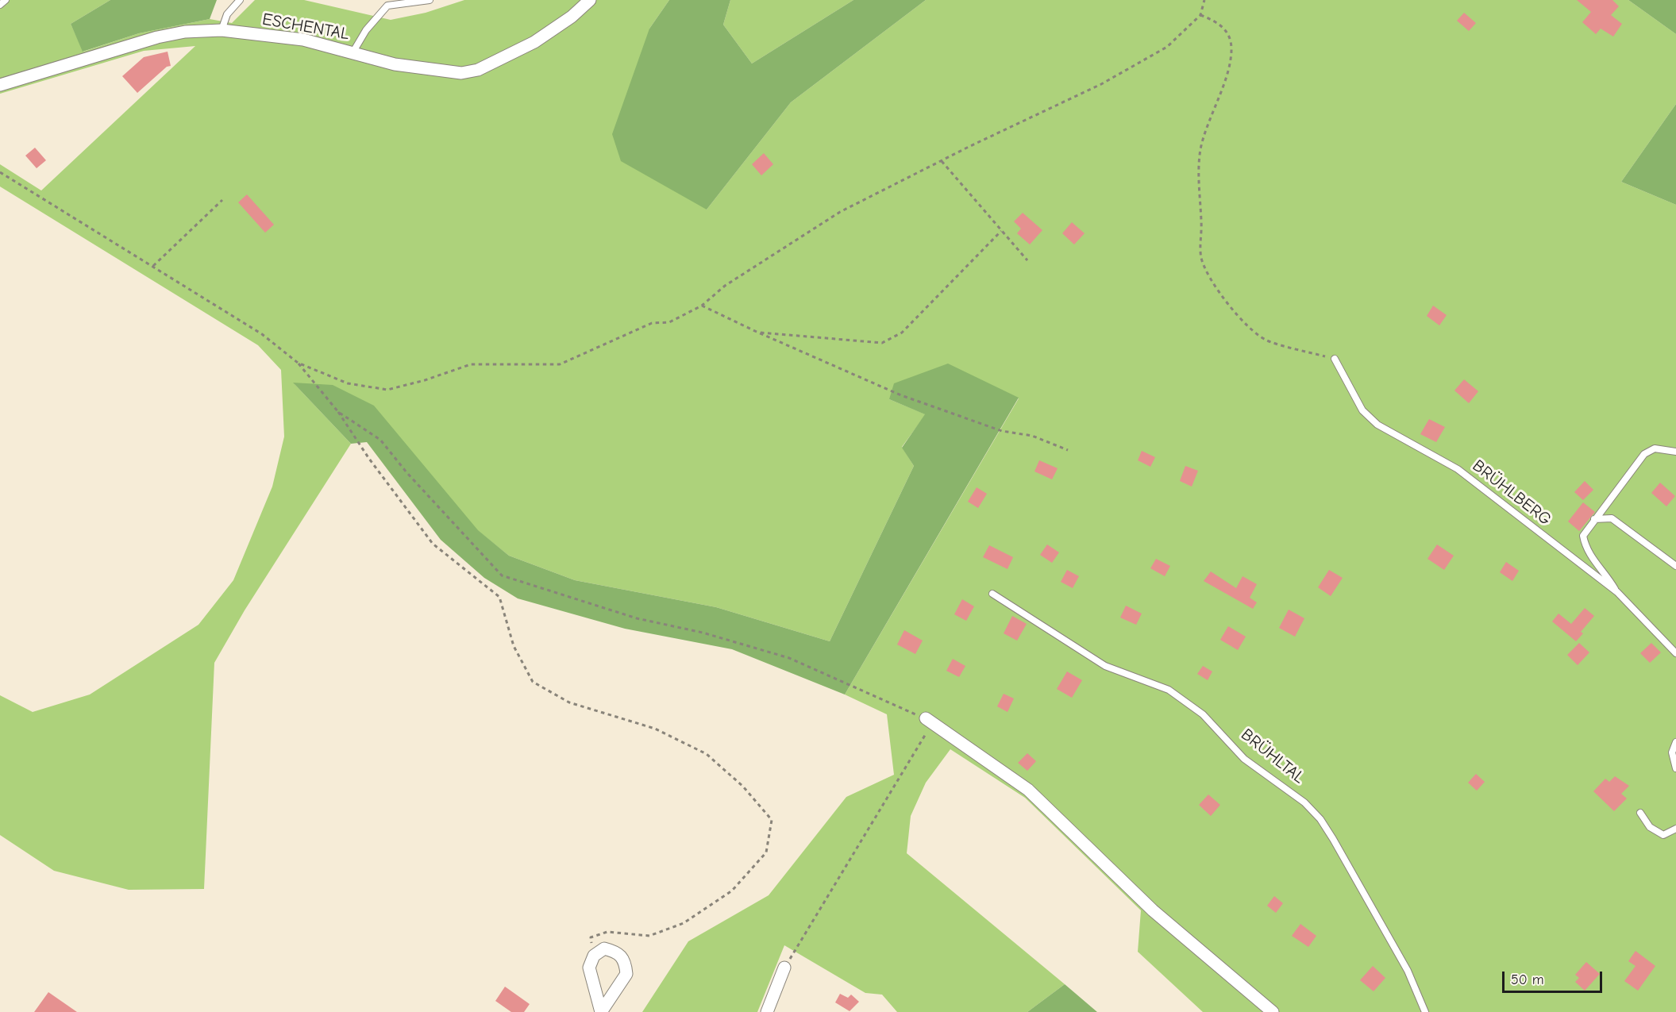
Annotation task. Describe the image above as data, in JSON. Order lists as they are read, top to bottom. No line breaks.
{"streets":{"street":["ESCHENTAL"],"lane":["BRÜHLBERG","BRÜHLTAL"]},"scale_bar":"50 m"}
